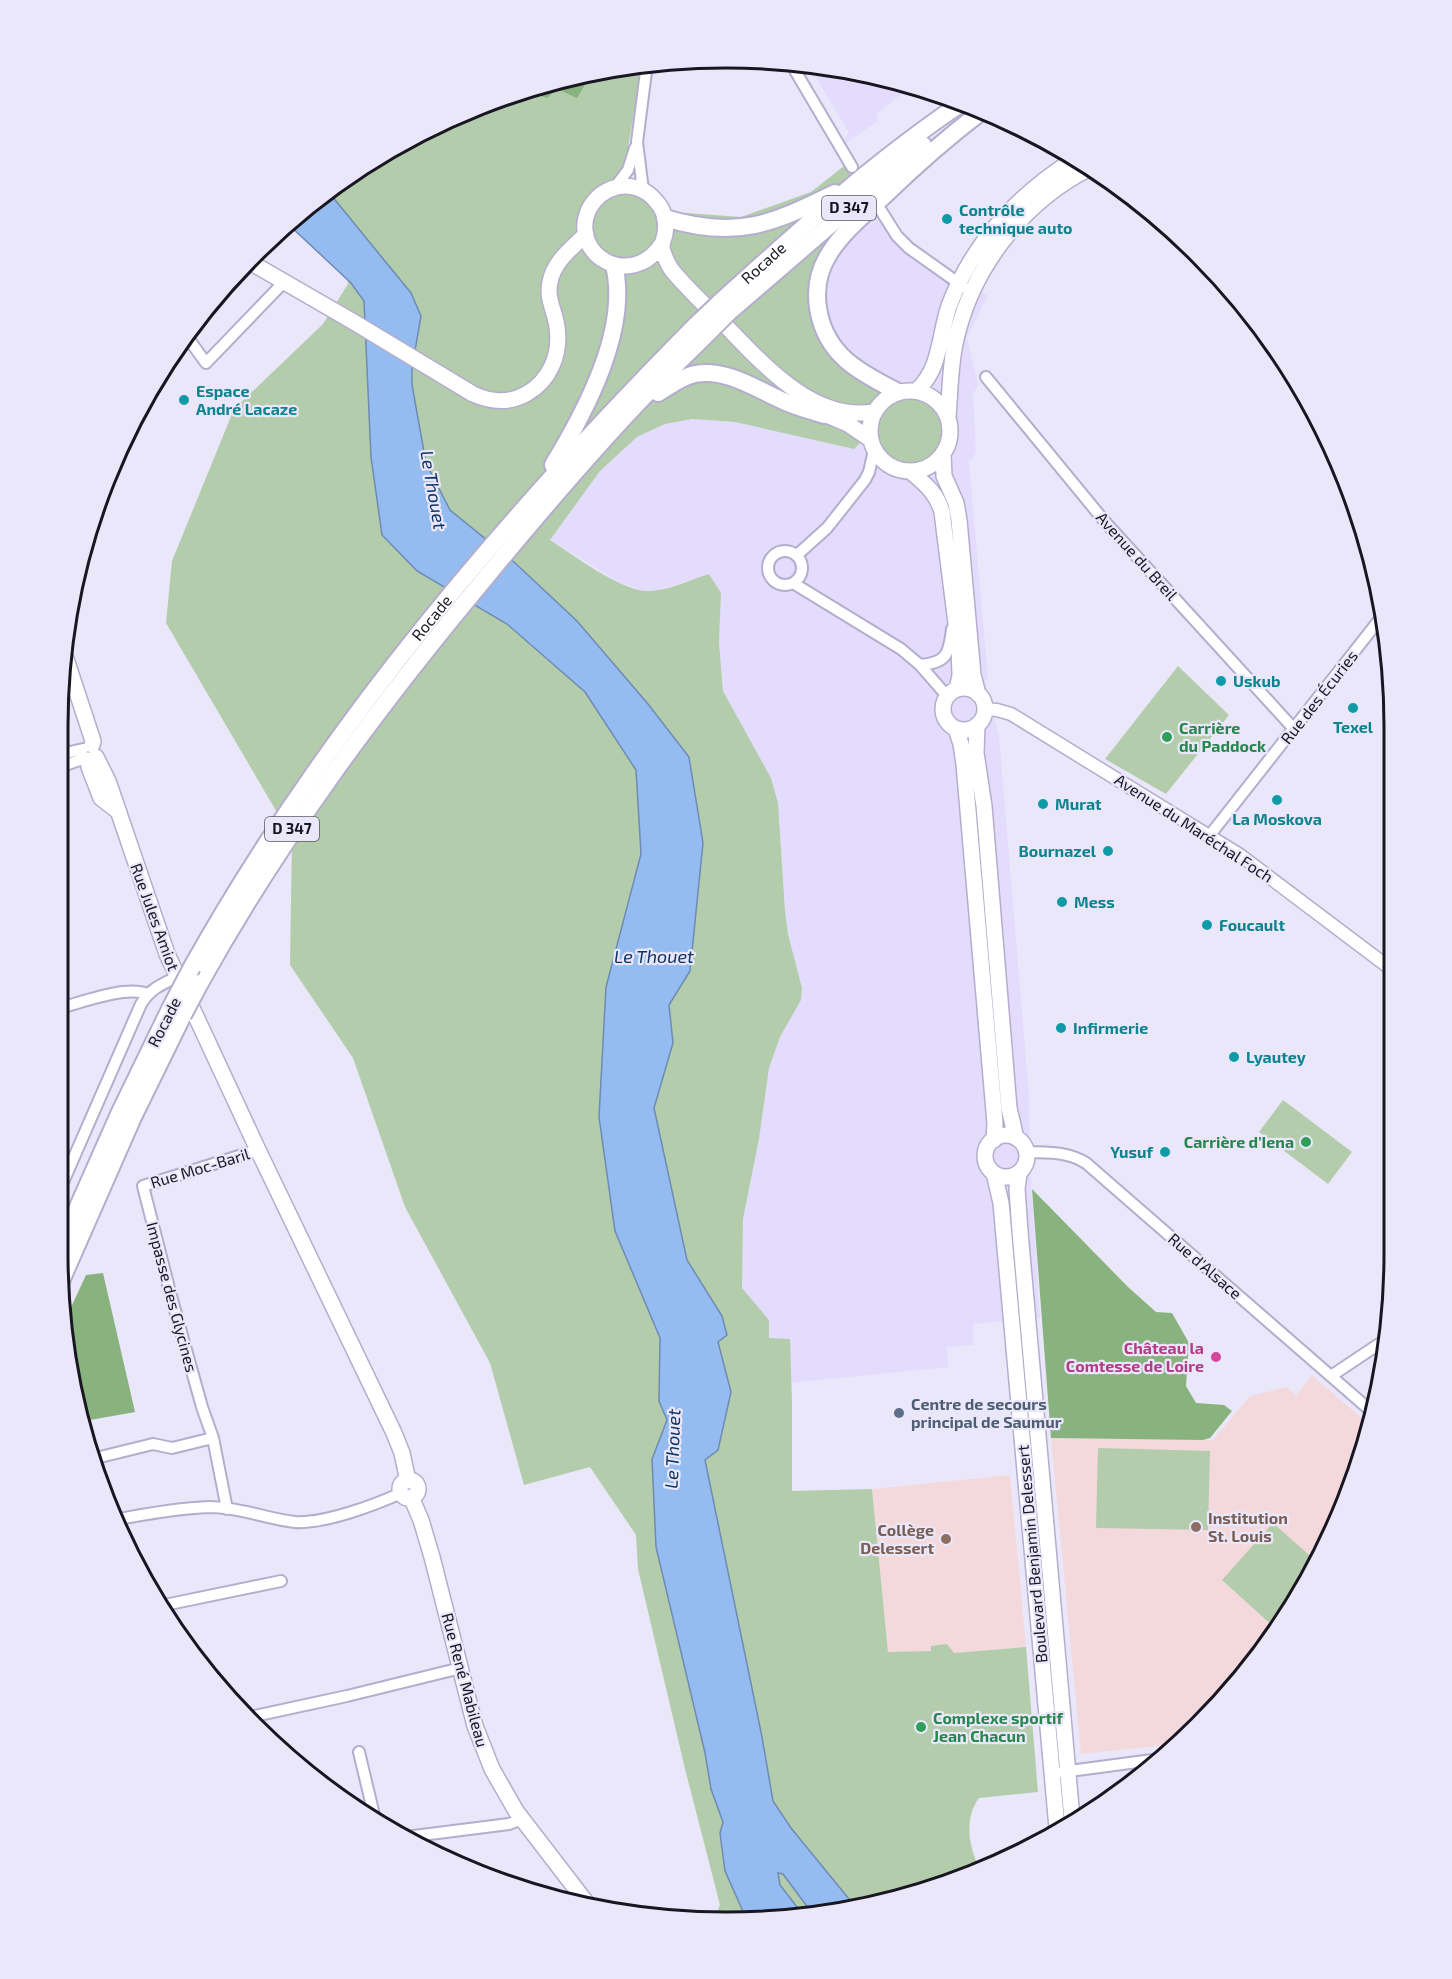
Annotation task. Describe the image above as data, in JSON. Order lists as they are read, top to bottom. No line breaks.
{"streets":{"highway":["D 347","Rocade"],"main road":["Rue Jules Amiot","Boulevard Benjamin Delessert","Rue René Mabileau"],"street":["Avenue du Breil","Rue des Écuries","Avenue du Maréchal Foch","Rue Moc-Baril","Rue d'Alsace","Impasse des Glycines"]},"crossings":[["D 347","Rocade"],["Avenue du Breil","Rue des Écuries"],["Rue des Écuries","Avenue du Maréchal Foch"],["Rue Jules Amiot","Rue Moc-Baril"],["Rue Jules Amiot","Rue René Mabileau"],["Rue Moc-Baril","Impasse des Glycines"],["Rue Moc-Baril","Rue René Mabileau"],["Rue d'Alsace","Boulevard Benjamin Delessert"]],"water":["Le Thouet"],"places":["Contrôle technique auto","Espace André Lacaze","Uskub","Texel","Carrière du Paddock","La Moskova","Murat","Bournazel","Mess","Foucault","Infirmerie","Lyautey","Carrière d'Iena","Yusuf","Château la Comtesse de Loire","Centre de secours principal de Saumur","Institution St. Louis","Collège Delessert","Complexe sportif Jean Chacun"]}
